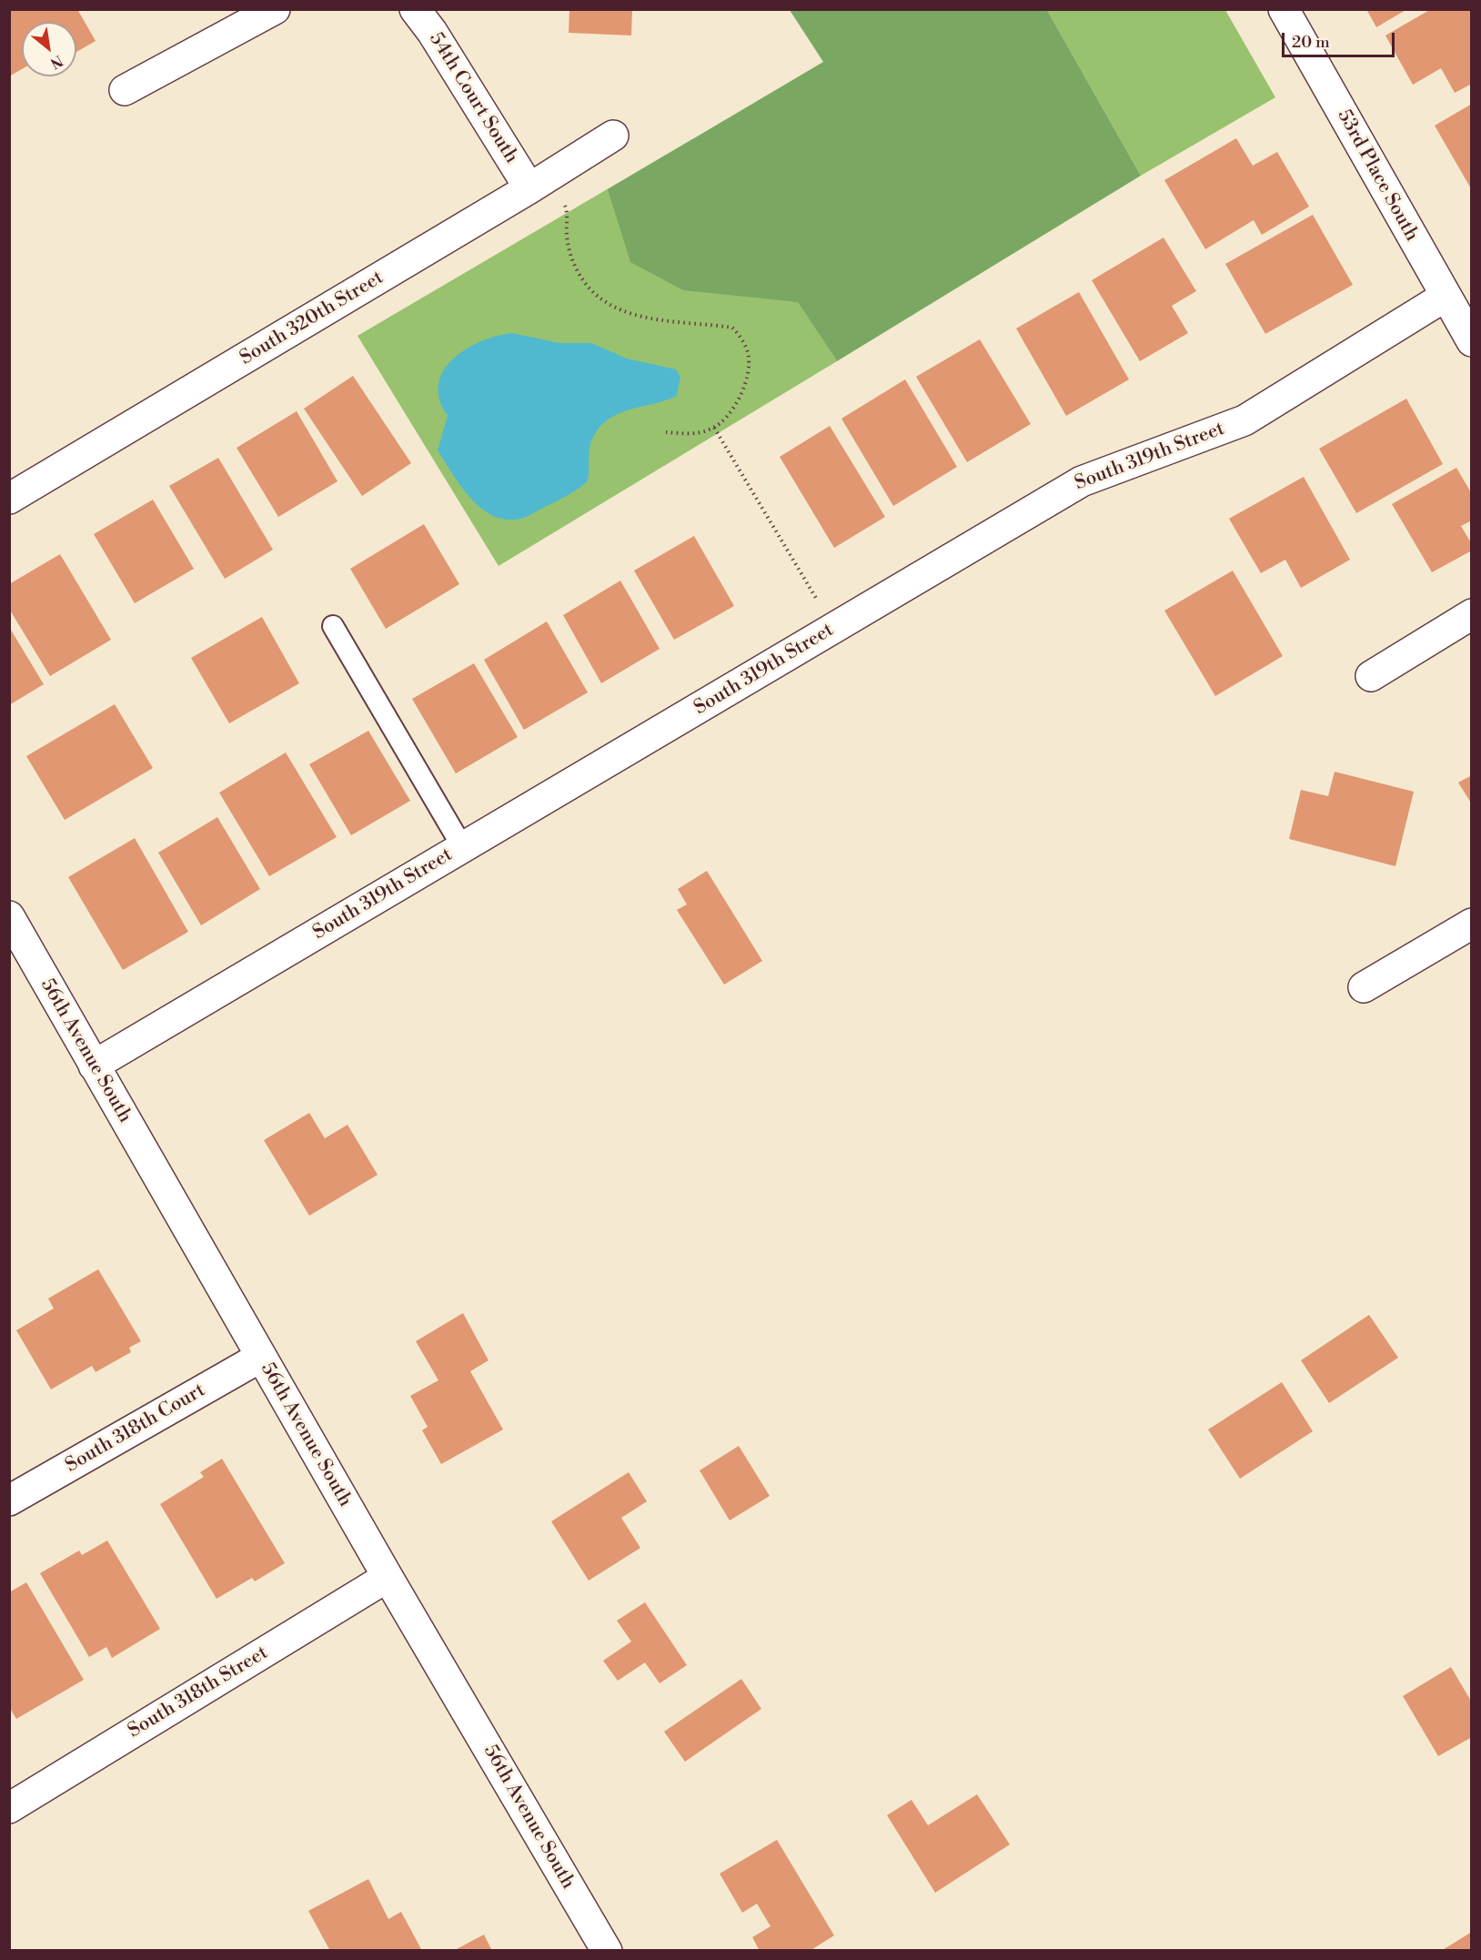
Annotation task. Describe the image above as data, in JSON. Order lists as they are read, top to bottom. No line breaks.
{"streets":{"street":["54th Court South","53rd Place South","South 320th Street","South 319th Street","56th Avenue South","South 318th Court","South 318th Street"]},"crossings":[["54th Court South","South 320th Street"],["53rd Place South","South 319th Street"],["South 319th Street","56th Avenue South"],["56th Avenue South","South 318th Court"],["56th Avenue South","South 318th Street"]],"scale_bar":"20 m","north":"bottom right"}
